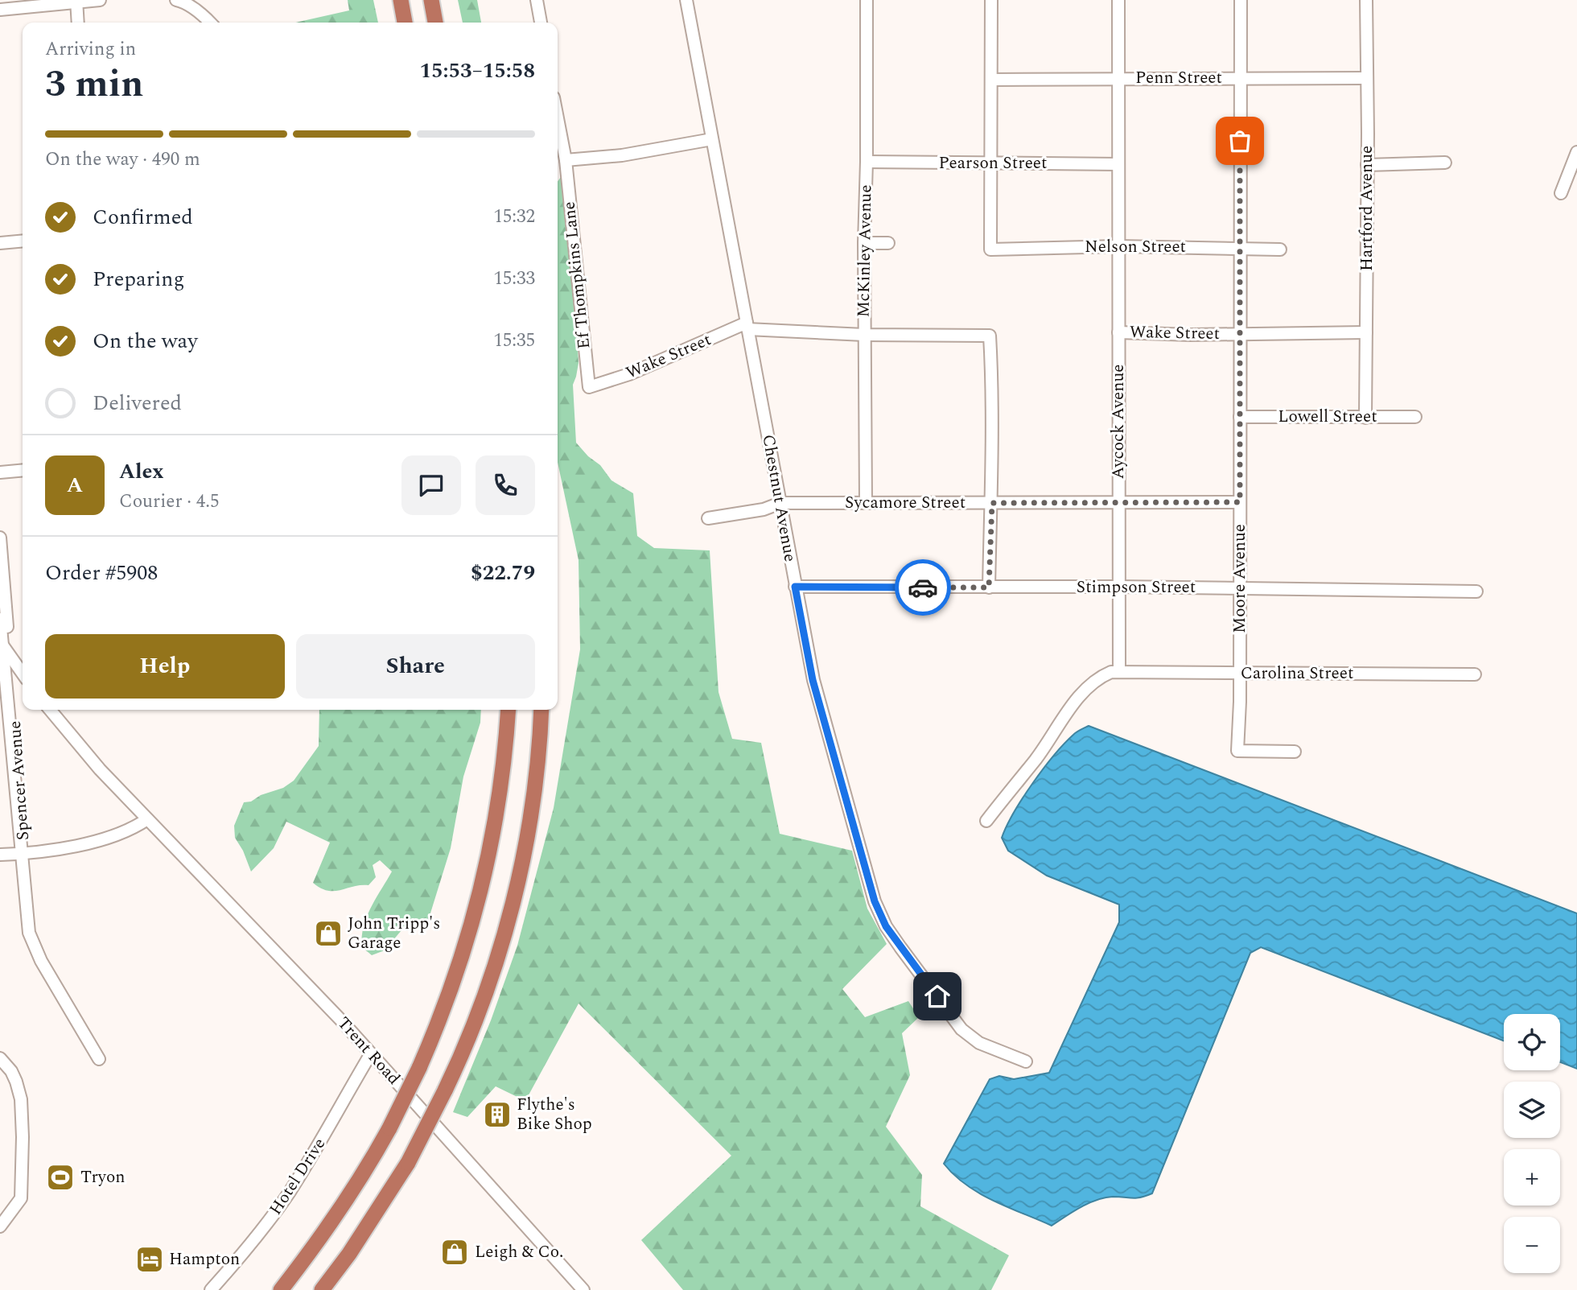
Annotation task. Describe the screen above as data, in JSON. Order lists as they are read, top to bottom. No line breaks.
{"streets":{"street":["Penn Street","Pearson Street","Hartford Avenue","Nelson Street","McKinley Avenue","Ef Thompkins Lane","Wake Street","Lowell Street","Aycock Avenue","Chestnut Avenue","Sycamore Street","Moore Avenue","Stimpson Street","Carolina Street","Spencer Avenue","Trent Road","Hotel Drive"]},"crossings":[["Penn Street","Hartford Avenue"],["Penn Street","Aycock Avenue"],["Penn Street","Moore Avenue"],["Pearson Street","Nelson Street"],["Pearson Street","McKinley Avenue"],["Pearson Street","Aycock Avenue"],["Hartford Avenue","Wake Street"],["Hartford Avenue","Lowell Street"],["Nelson Street","Aycock Avenue"],["Nelson Street","Moore Avenue"],["McKinley Avenue","Wake Street"],["McKinley Avenue","Sycamore Street"],["Ef Thompkins Lane","Wake Street"],["Wake Street","Aycock Avenue"],["Wake Street","Chestnut Avenue"],["Wake Street","Sycamore Street"],["Wake Street","Moore Avenue"],["Lowell Street","Moore Avenue"],["Aycock Avenue","Sycamore Street"],["Aycock Avenue","Stimpson Street"],["Aycock Avenue","Carolina Street"],["Chestnut Avenue","Sycamore Street"],["Chestnut Avenue","Stimpson Street"],["Sycamore Street","Moore Avenue"],["Moore Avenue","Stimpson Street"],["Moore Avenue","Carolina Street"],["Trent Road","Hotel Drive"]],"places":{"shop":["John Tripp's Garage","Leigh & Co."],"building":["Flythe's Bike Shop"],"sports":["Tryon"],"hotel":["Hampton"]},"page":{"heading":["3 min","Arriving in","15:53–15:58"],"panel":["Alex","Courier · 4.5","Order #5908","$22.79"],"bar":"On the way · 490 m","list":[["Confirmed","15:32"],["Preparing","15:33"],["On the way","15:35"],"Delivered"],"round":"A","buttons":["Help","Share"],"map_buttons":["+","−"]}}
